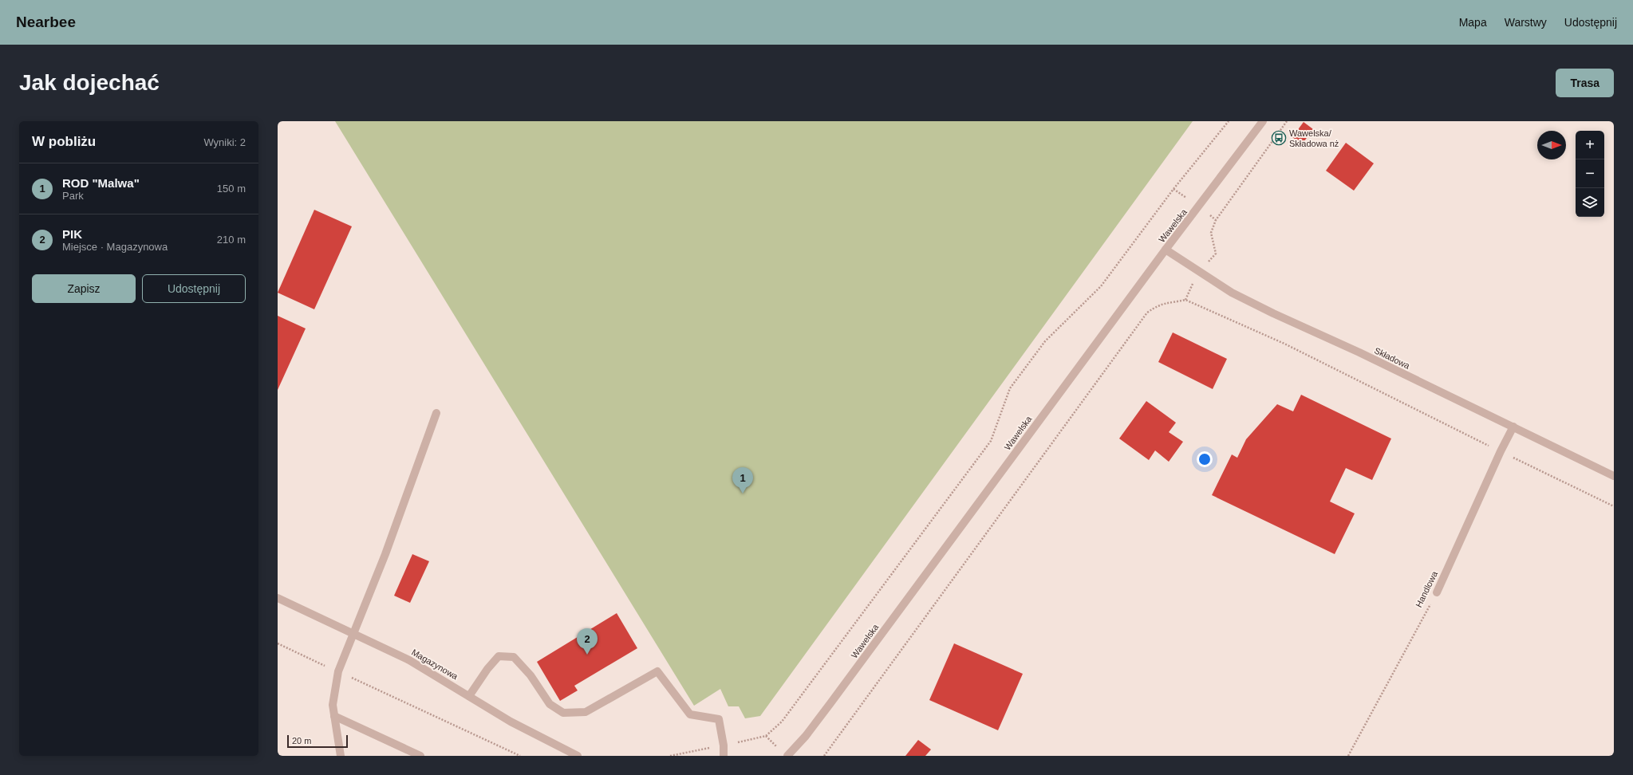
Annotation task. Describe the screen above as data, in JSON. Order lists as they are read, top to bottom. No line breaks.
{"streets":{"street":["Wawelska","Składowa","Handlowa","Magazynowa"]},"crossings":[["Wawelska","Składowa"],["Składowa","Handlowa"]],"places":{"bus stop":["Wawelska/ Składowa nż"]},"scale_bar":"20 m","north":"right","page":{"header":"Nearbee","nav":["Mapa","Warstwy","Udostępnij"],"buttons":["Trasa",["Zapisz","Udostępnij"]],"title":"Jak dojechać","heading":["W pobliżu","Wyniki: 2"],"map_buttons":["+","−"],"list":[{"mark":"1","name":"ROD \"Malwa\"","note":"Park","value":"150 m"},{"mark":"2","name":"PIK","note":"Miejsce · Magazynowa","value":"210 m"}],"pins":["1","2"],"scale":"20 m"}}
